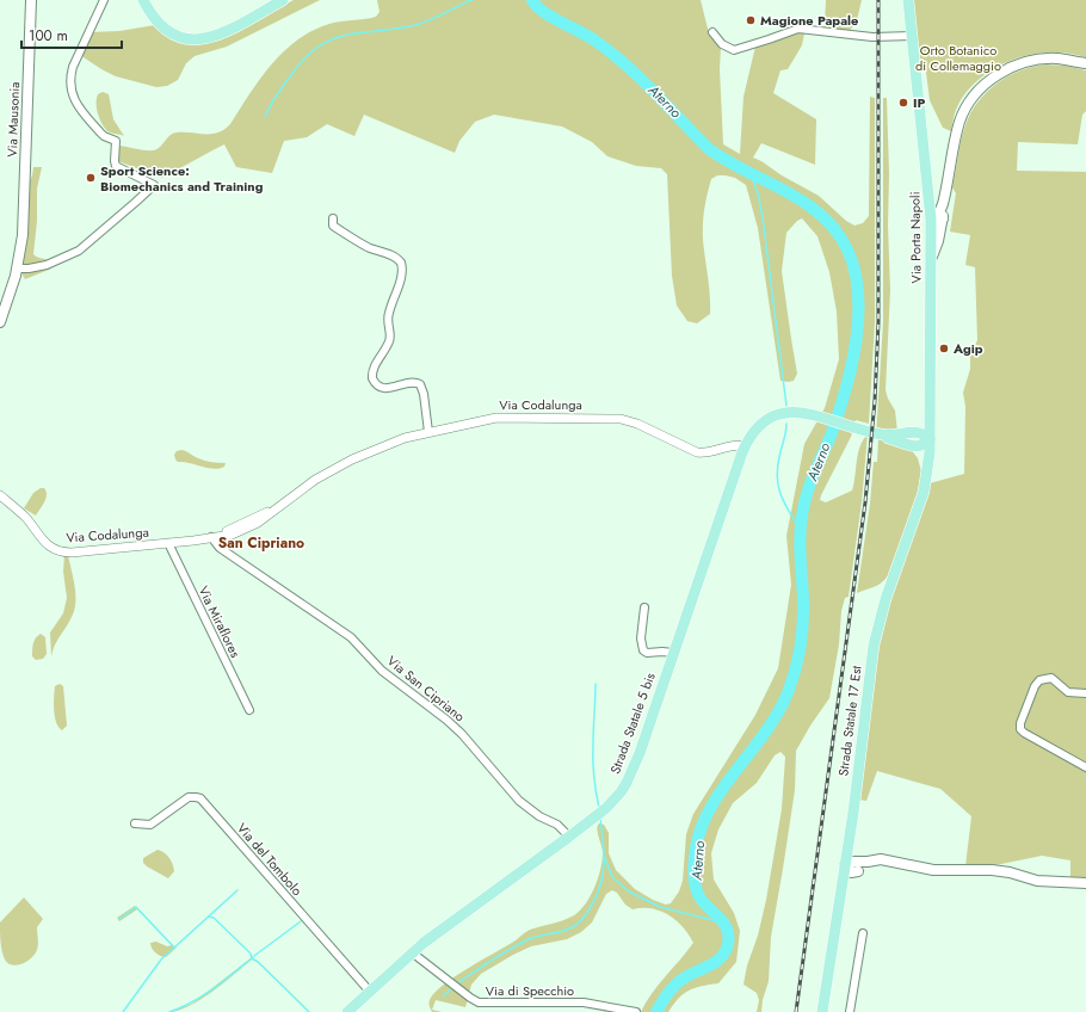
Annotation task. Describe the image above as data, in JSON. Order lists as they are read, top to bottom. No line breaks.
{"streets":{"main road":["Via Mausonia","Via Porta Napoli","Strada Statale 17 Est","Strada Statale 5 bis"],"street":["Via Codalunga","Via Miraflores","Via San Cipriano","Via del Tombolo","Via di Specchio"]},"crossings":[["Via Porta Napoli","Strada Statale 17 Est"],["Via Porta Napoli","Strada Statale 5 bis"],["Via Codalunga","Via Miraflores"],["Via Codalunga","Via San Cipriano"],["Via Codalunga","Strada Statale 5 bis"],["Via San Cipriano","Strada Statale 5 bis"],["Strada Statale 17 Est","Strada Statale 5 bis"],["Strada Statale 5 bis","Via del Tombolo"],["Strada Statale 5 bis","Via di Specchio"]],"districts":["San Cipriano"],"water":["Aterno"],"parks":["Orto Botanico di Collemaggio"],"places":["Magione Papale","IP","Sport Science: Biomechanics and Training","Agip"],"scale_bar":"100 m"}
